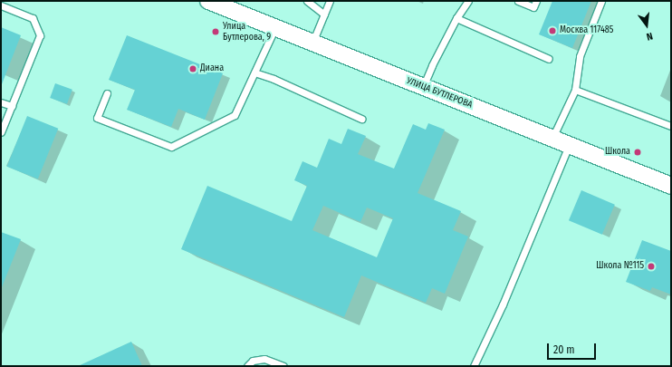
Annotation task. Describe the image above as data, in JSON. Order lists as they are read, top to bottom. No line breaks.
{"streets":{"street":["УЛИЦА БУТЛЕРОВА"]},"places":["Москва 117485","Улица Бутлерова, 9","Диана","Школа","Школа №115"],"scale_bar":"20 m","north":"bottom"}
